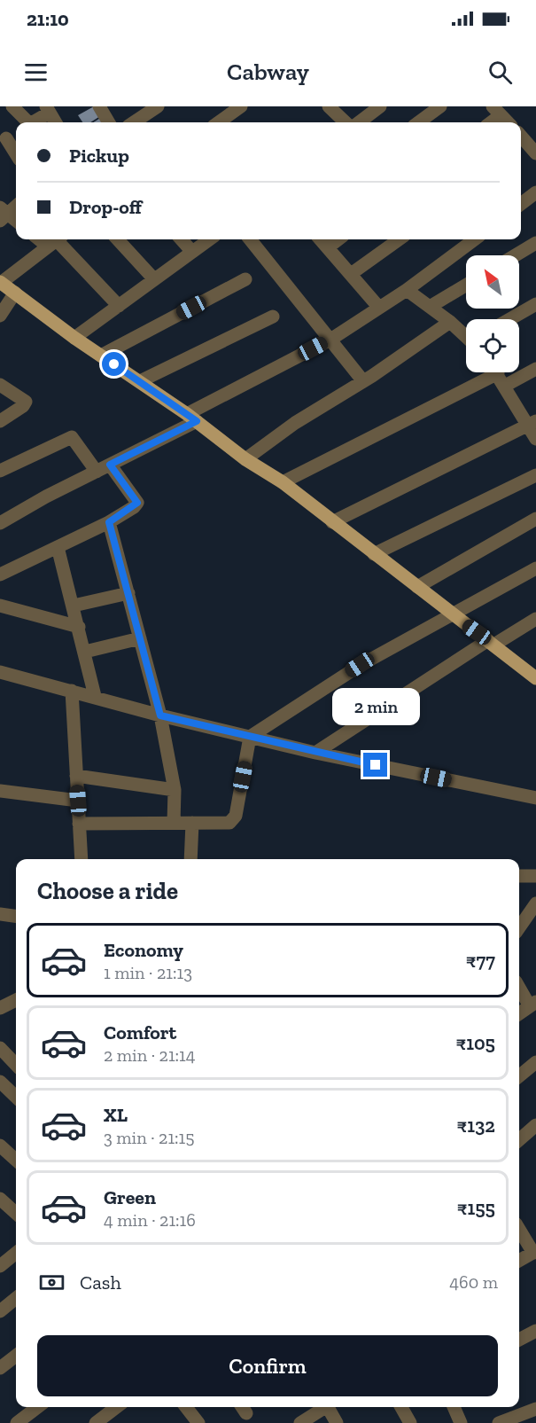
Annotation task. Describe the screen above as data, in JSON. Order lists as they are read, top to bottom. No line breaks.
{"north":"top left","page":{"status":"21:10","header":"Cabway","banner":["Pickup","Drop-off"],"bubble":"2 min","heading":"Choose a ride","list":[{"name":"Economy","note":"1 min · 21:13","value":"₹77"},{"name":"Comfort","note":"2 min · 21:14","value":"₹105"},{"name":"XL","note":"3 min · 21:15","value":"₹132"},{"name":"Green","note":"4 min · 21:16","value":"₹155"}],"pay":["Cash","460 m"],"buttons":"Confirm"}}
